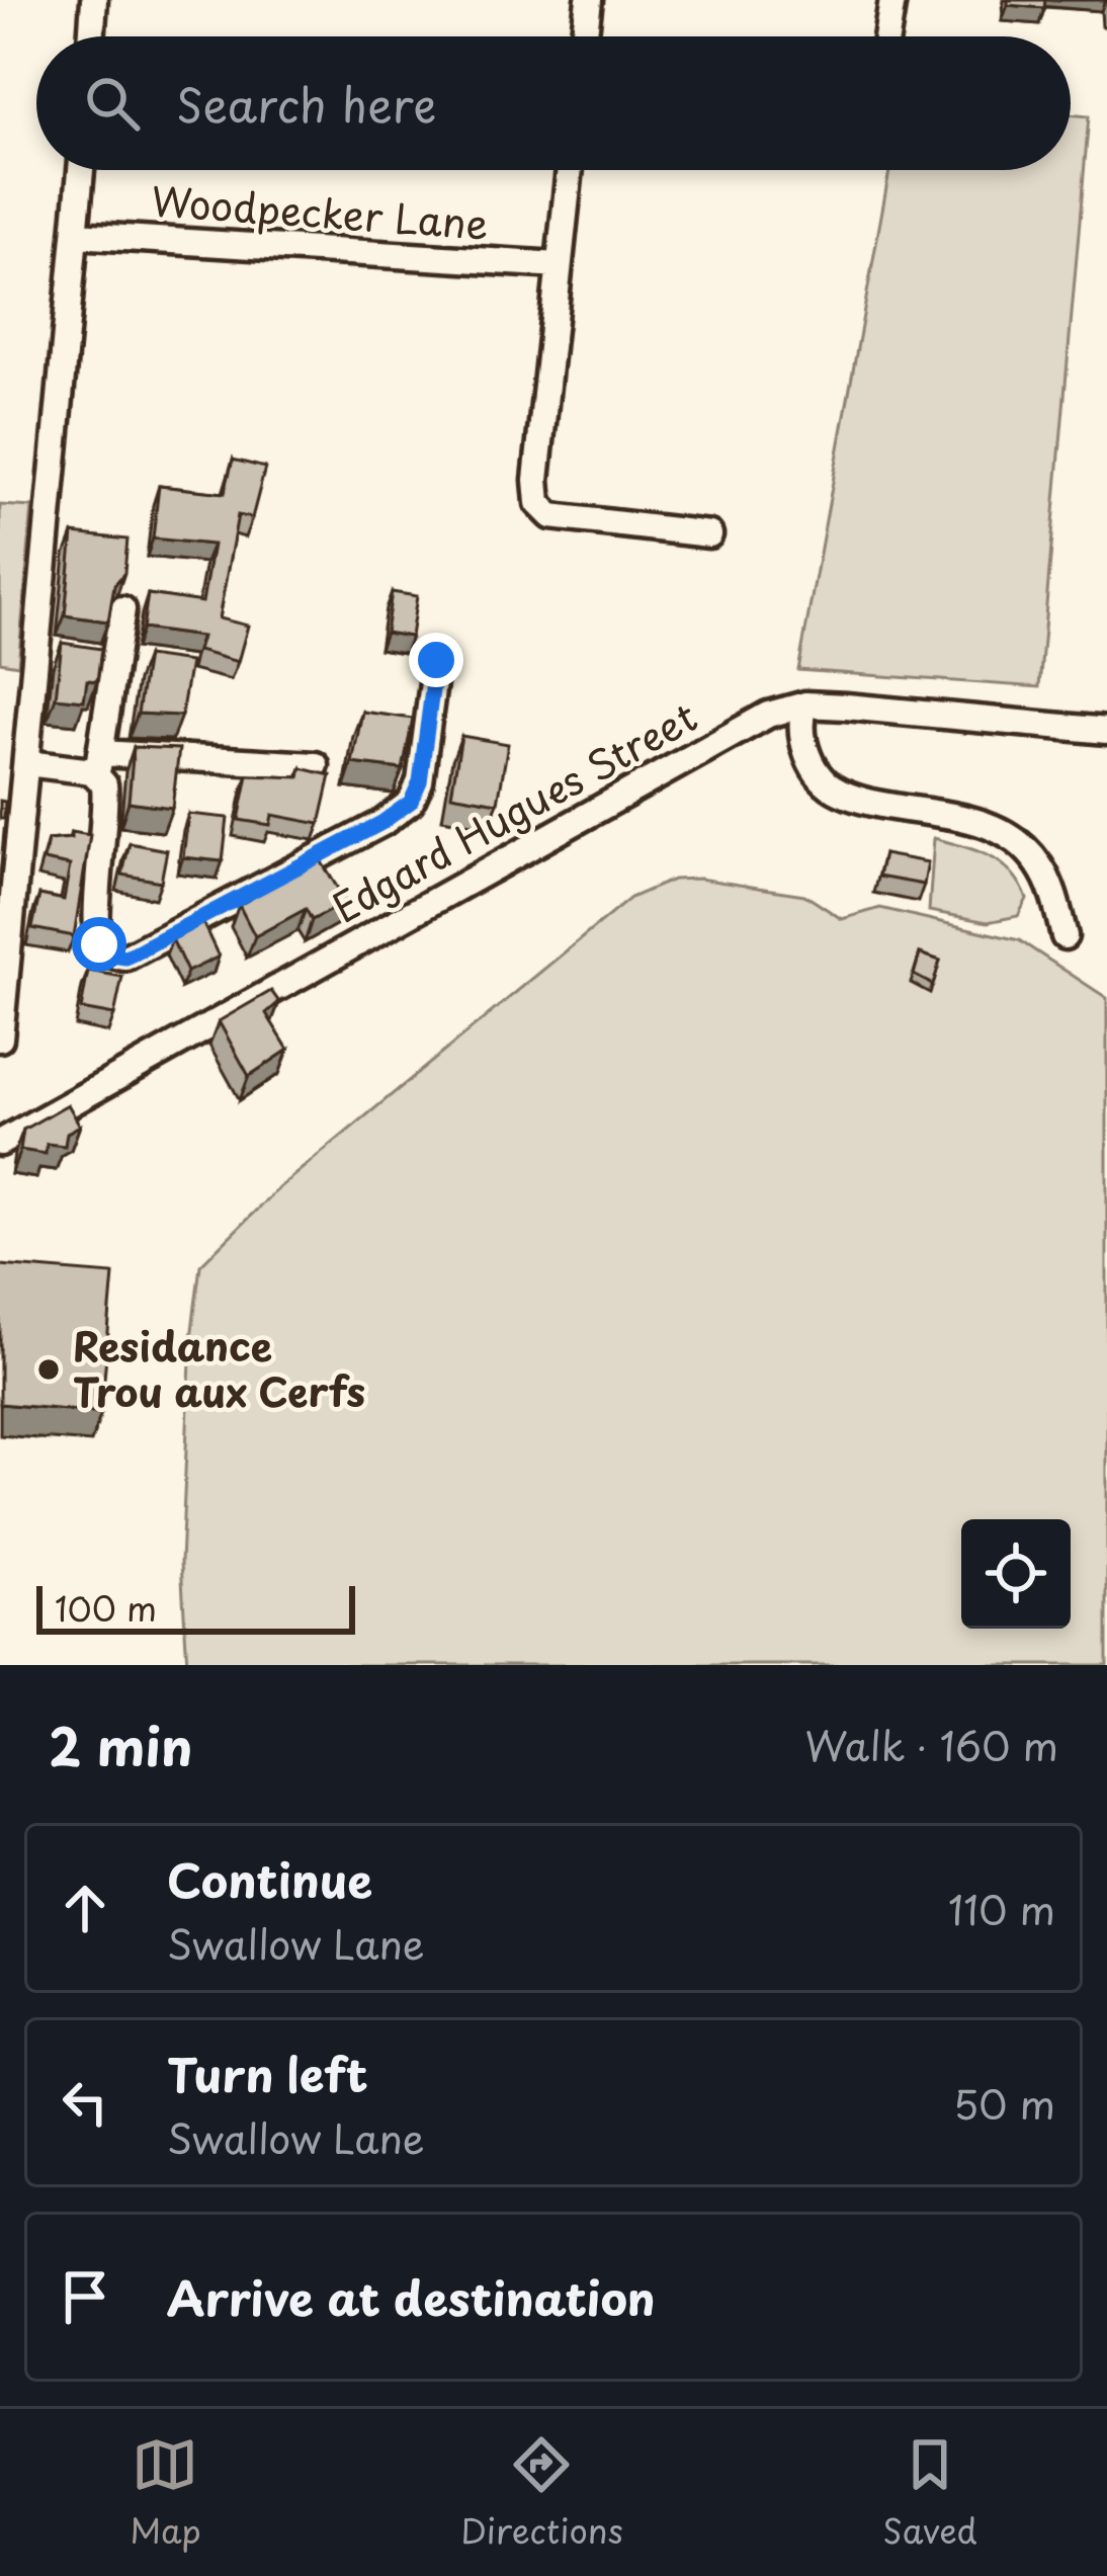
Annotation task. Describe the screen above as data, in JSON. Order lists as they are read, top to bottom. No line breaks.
{"streets":{"street":["Woodpecker Lane","Edgard Hugues Street"]},"places":["Residance Trou aux Cerfs"],"scale_bar":"100 m","page":{"search":"Search here","scale":"100 m","heading":["2 min","Walk · 160 m"],"list":[["Continue","Swallow Lane","110 m"],["Turn left","Swallow Lane","50 m"],"Arrive at destination"],"nav":["Map","Directions","Saved"]}}
